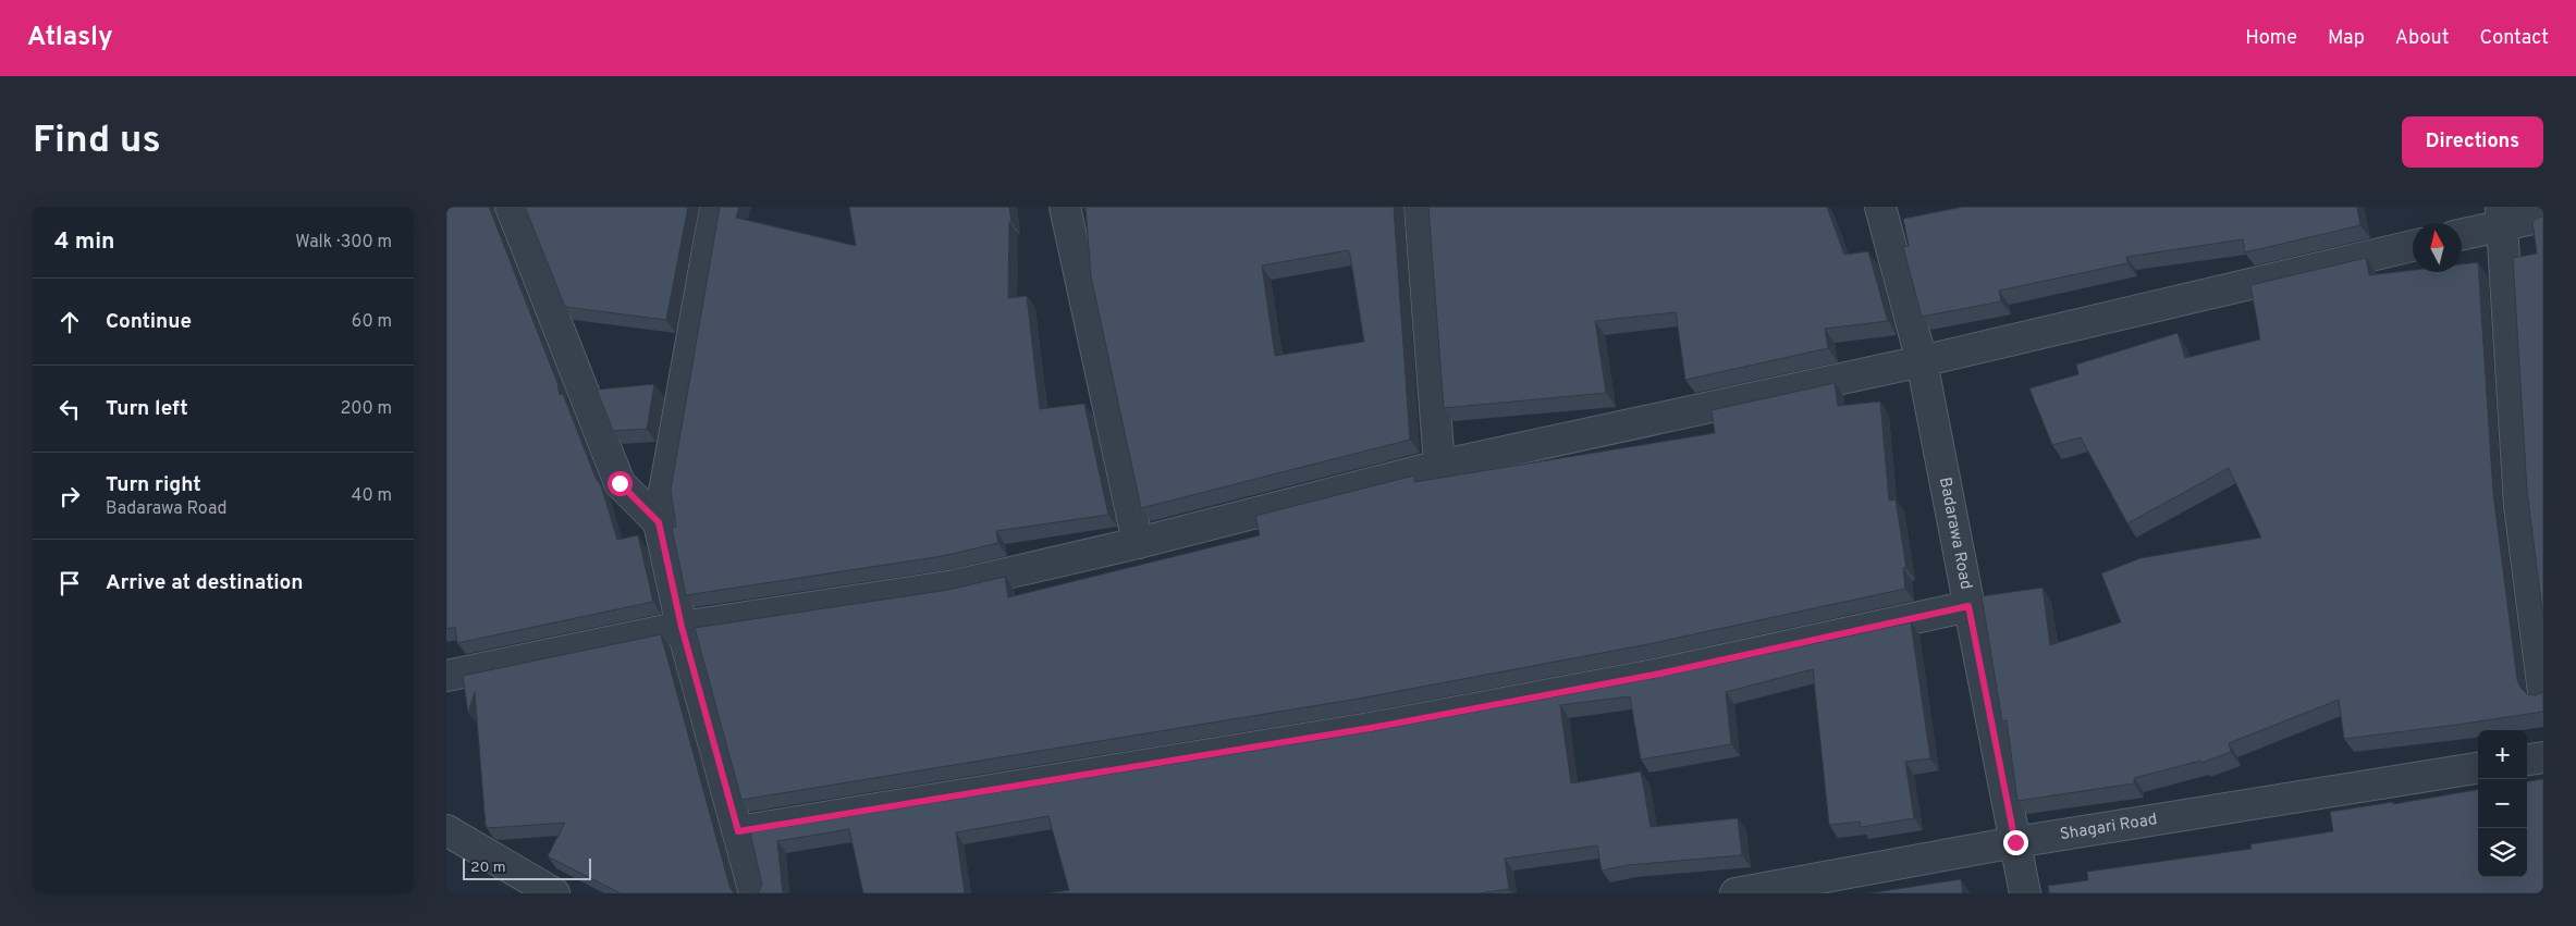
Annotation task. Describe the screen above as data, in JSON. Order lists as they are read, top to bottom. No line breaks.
{"streets":{"street":["Badarawa Road","Shagari Road"]},"crossings":[["Badarawa Road","Shagari Road"]],"scale_bar":"20 m","north":"top","page":{"header":"Atlasly","nav":["Home","Map","About","Contact"],"buttons":"Directions","title":"Find us","heading":["4 min","Walk · 300 m"],"list":[["Continue","60 m"],["Turn left","200 m"],["Turn right","Badarawa Road","40 m"],"Arrive at destination"],"map_buttons":["+","−"],"scale":"20 m"}}
